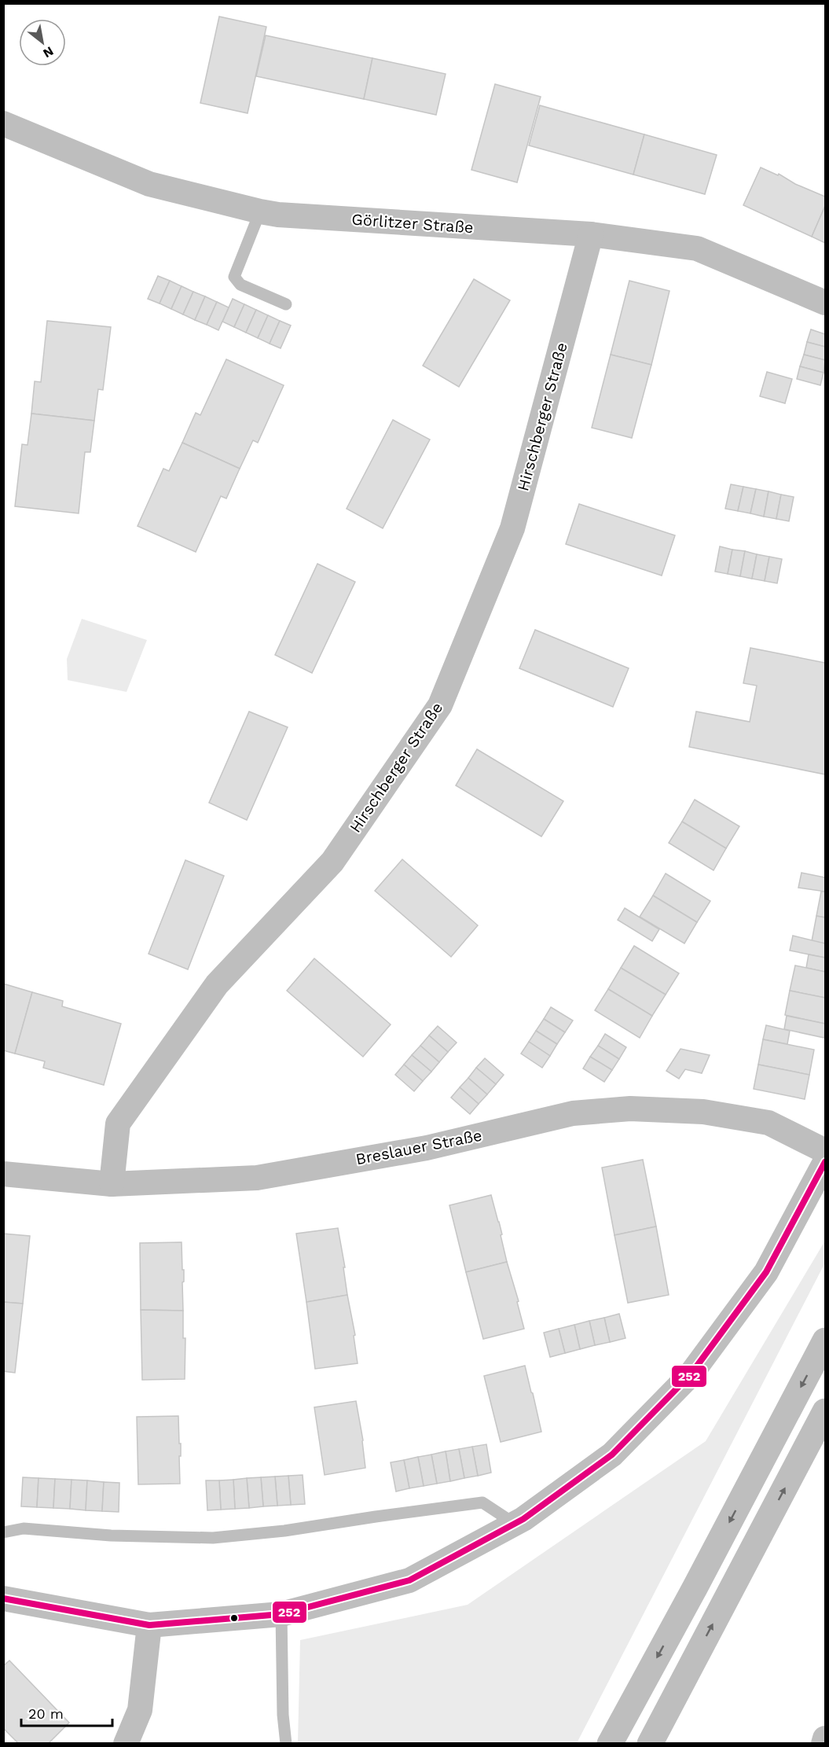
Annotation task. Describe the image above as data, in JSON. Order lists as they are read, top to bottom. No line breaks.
{"streets":{"street":["Görlitzer Straße","Hirschberger Straße","Breslauer Straße"]},"crossings":[["Görlitzer Straße","Hirschberger Straße"],["Hirschberger Straße","Breslauer Straße"]],"lines":["transit line 252"],"scale_bar":"20 m","north":"bottom right"}
